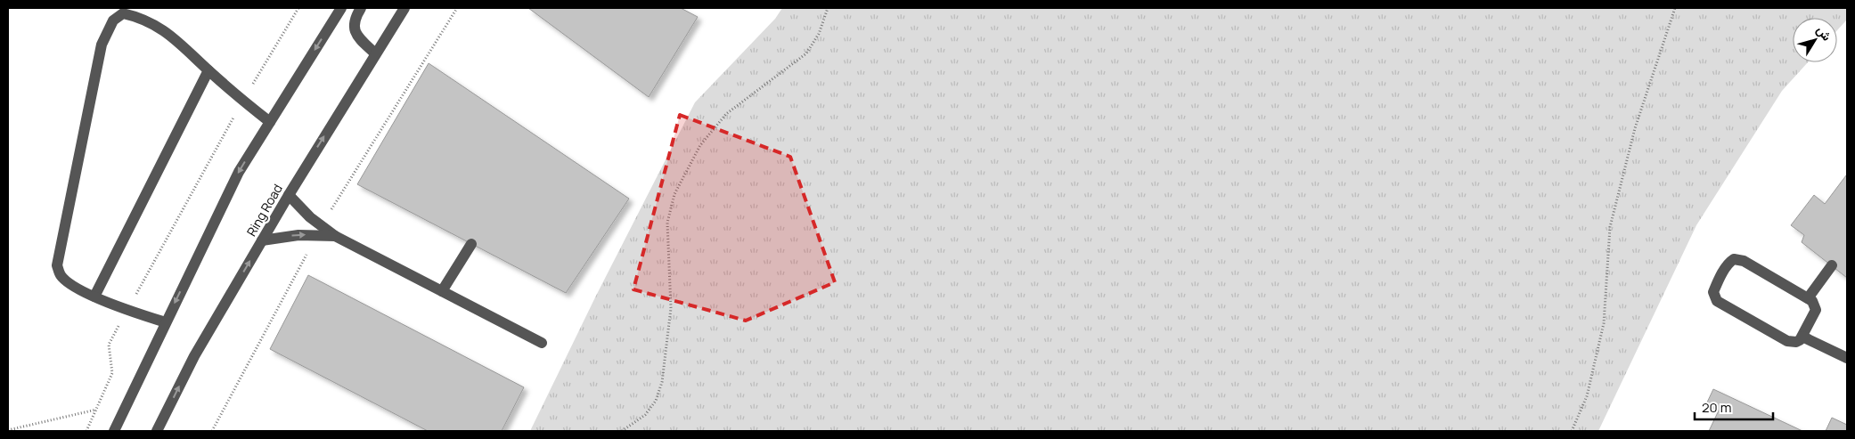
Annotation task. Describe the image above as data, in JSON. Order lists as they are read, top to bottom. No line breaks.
{"streets":{"street":["Ring Road"]},"scale_bar":"20 m","north":"top right"}
